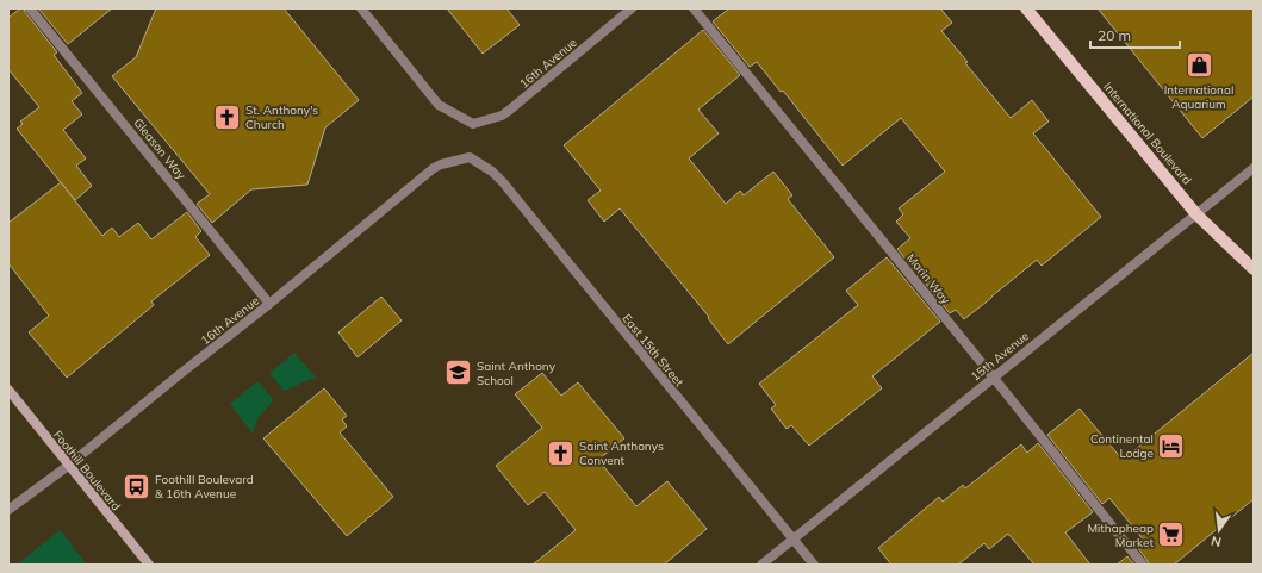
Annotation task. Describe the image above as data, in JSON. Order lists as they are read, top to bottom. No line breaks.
{"streets":{"main road":["International Boulevard","Foothill Boulevard"],"street":["16th Avenue","Gleason Way","Marin Way","East 15th Street","15th Avenue"]},"crossings":[["16th Avenue","Gleason Way"],["16th Avenue","East 15th Street"],["16th Avenue","Foothill Boulevard"],["International Boulevard","15th Avenue"],["Marin Way","15th Avenue"],["East 15th Street","15th Avenue"]],"places":{"shop":["International Aquarium"],"church":["St. Anthony's Church","Saint Anthonys Convent"],"school or university":["Saint Anthony School"],"hotel":["Continental Lodge"],"bus stop":["Foothill Boulevard & 16th Avenue"],"supermarket":["Mithapheap Market"]},"scale_bar":"20 m","north":"bottom"}
